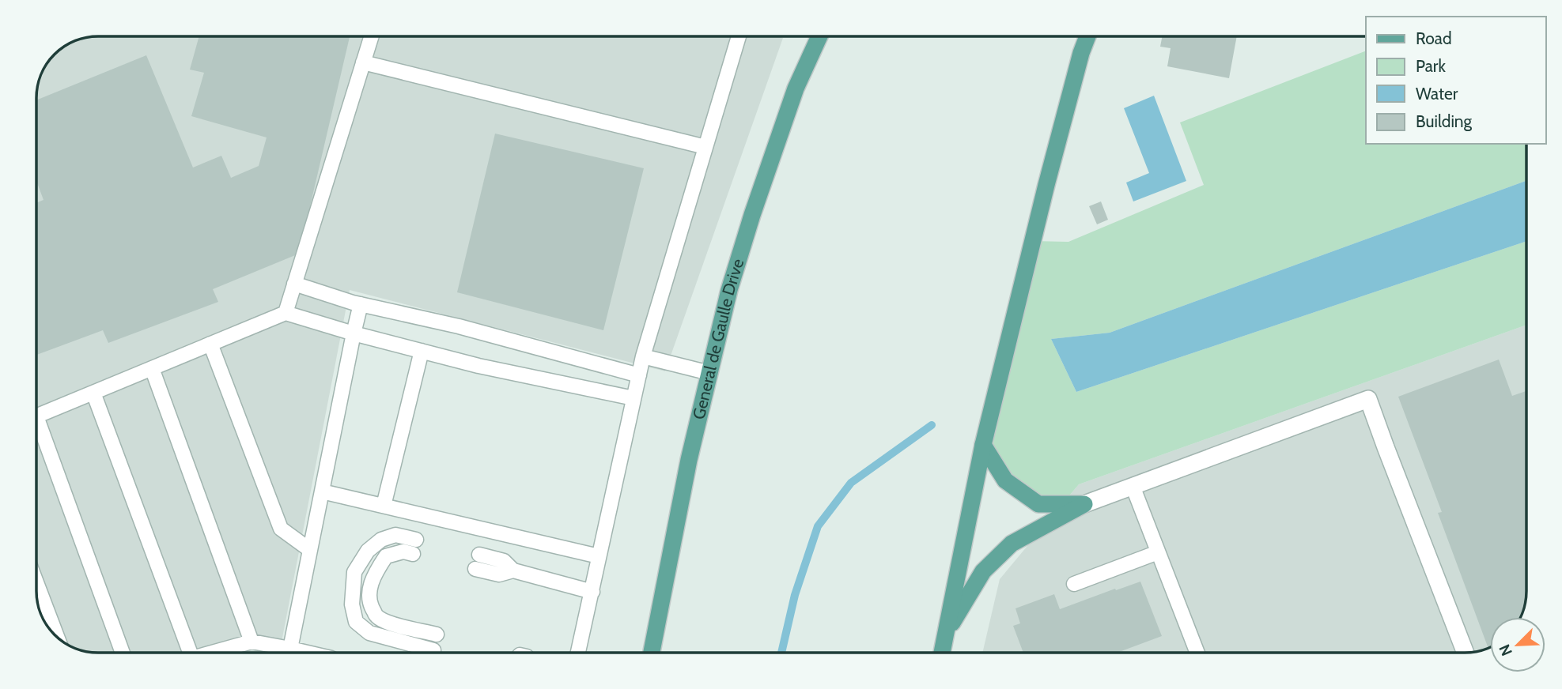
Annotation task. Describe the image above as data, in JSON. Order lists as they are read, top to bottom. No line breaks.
{"streets":{"main road":["General de Gaulle Drive"]},"legend":["Road","Park","Water","Building"],"north":"bottom left"}
